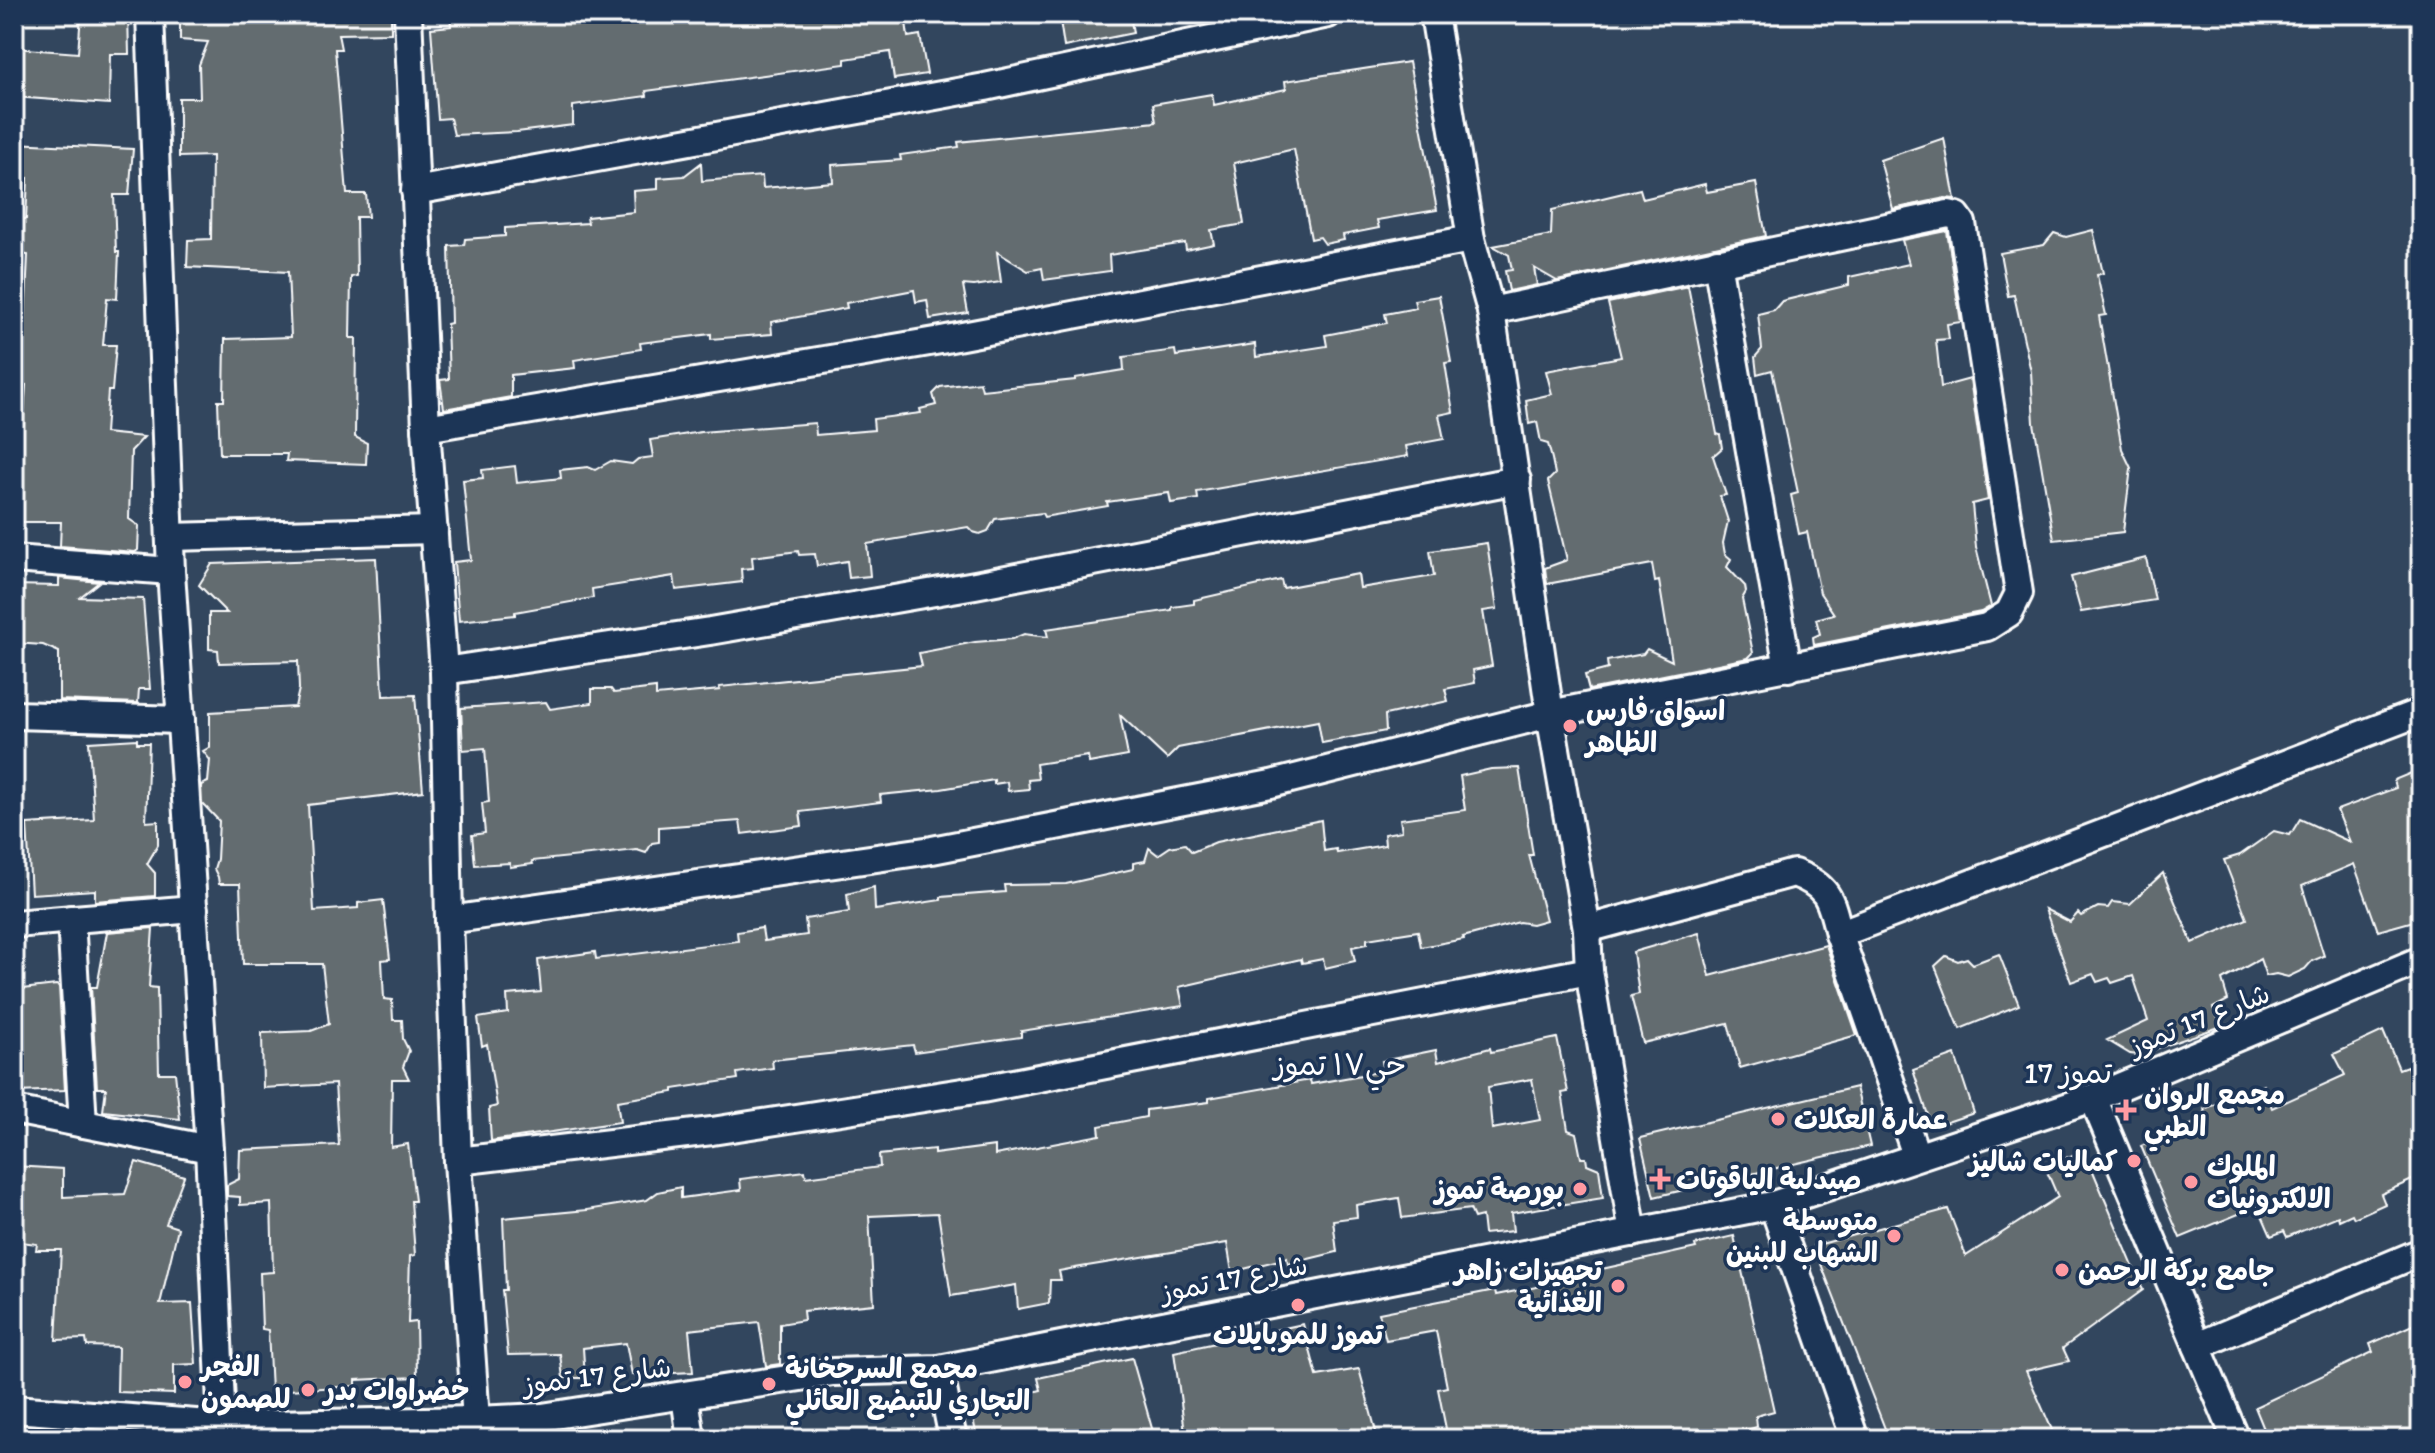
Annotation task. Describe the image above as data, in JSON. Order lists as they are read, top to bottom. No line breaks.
{"streets":{"street":["شارع 17 تموز"]},"districts":["حي۱۷ تموز","17 تموز"],"places":{"other":["اسواق فارس الظاهر","عمارة العكلات","كماليات شاليز","الملوك الالكترونيات","بورصة تموز","متوسطة الشهاب للبنين","جامع بركة الرحمن","تجهيزات زاهر الغذائية","تموز للموبايلات","الفجر للصمون","مجمع السرجخانة التجاري للتبضع العائلي","خضراوات بدر"],"health":["مجمع الروان الطبي","صيدلية الياقوتات"]}}
